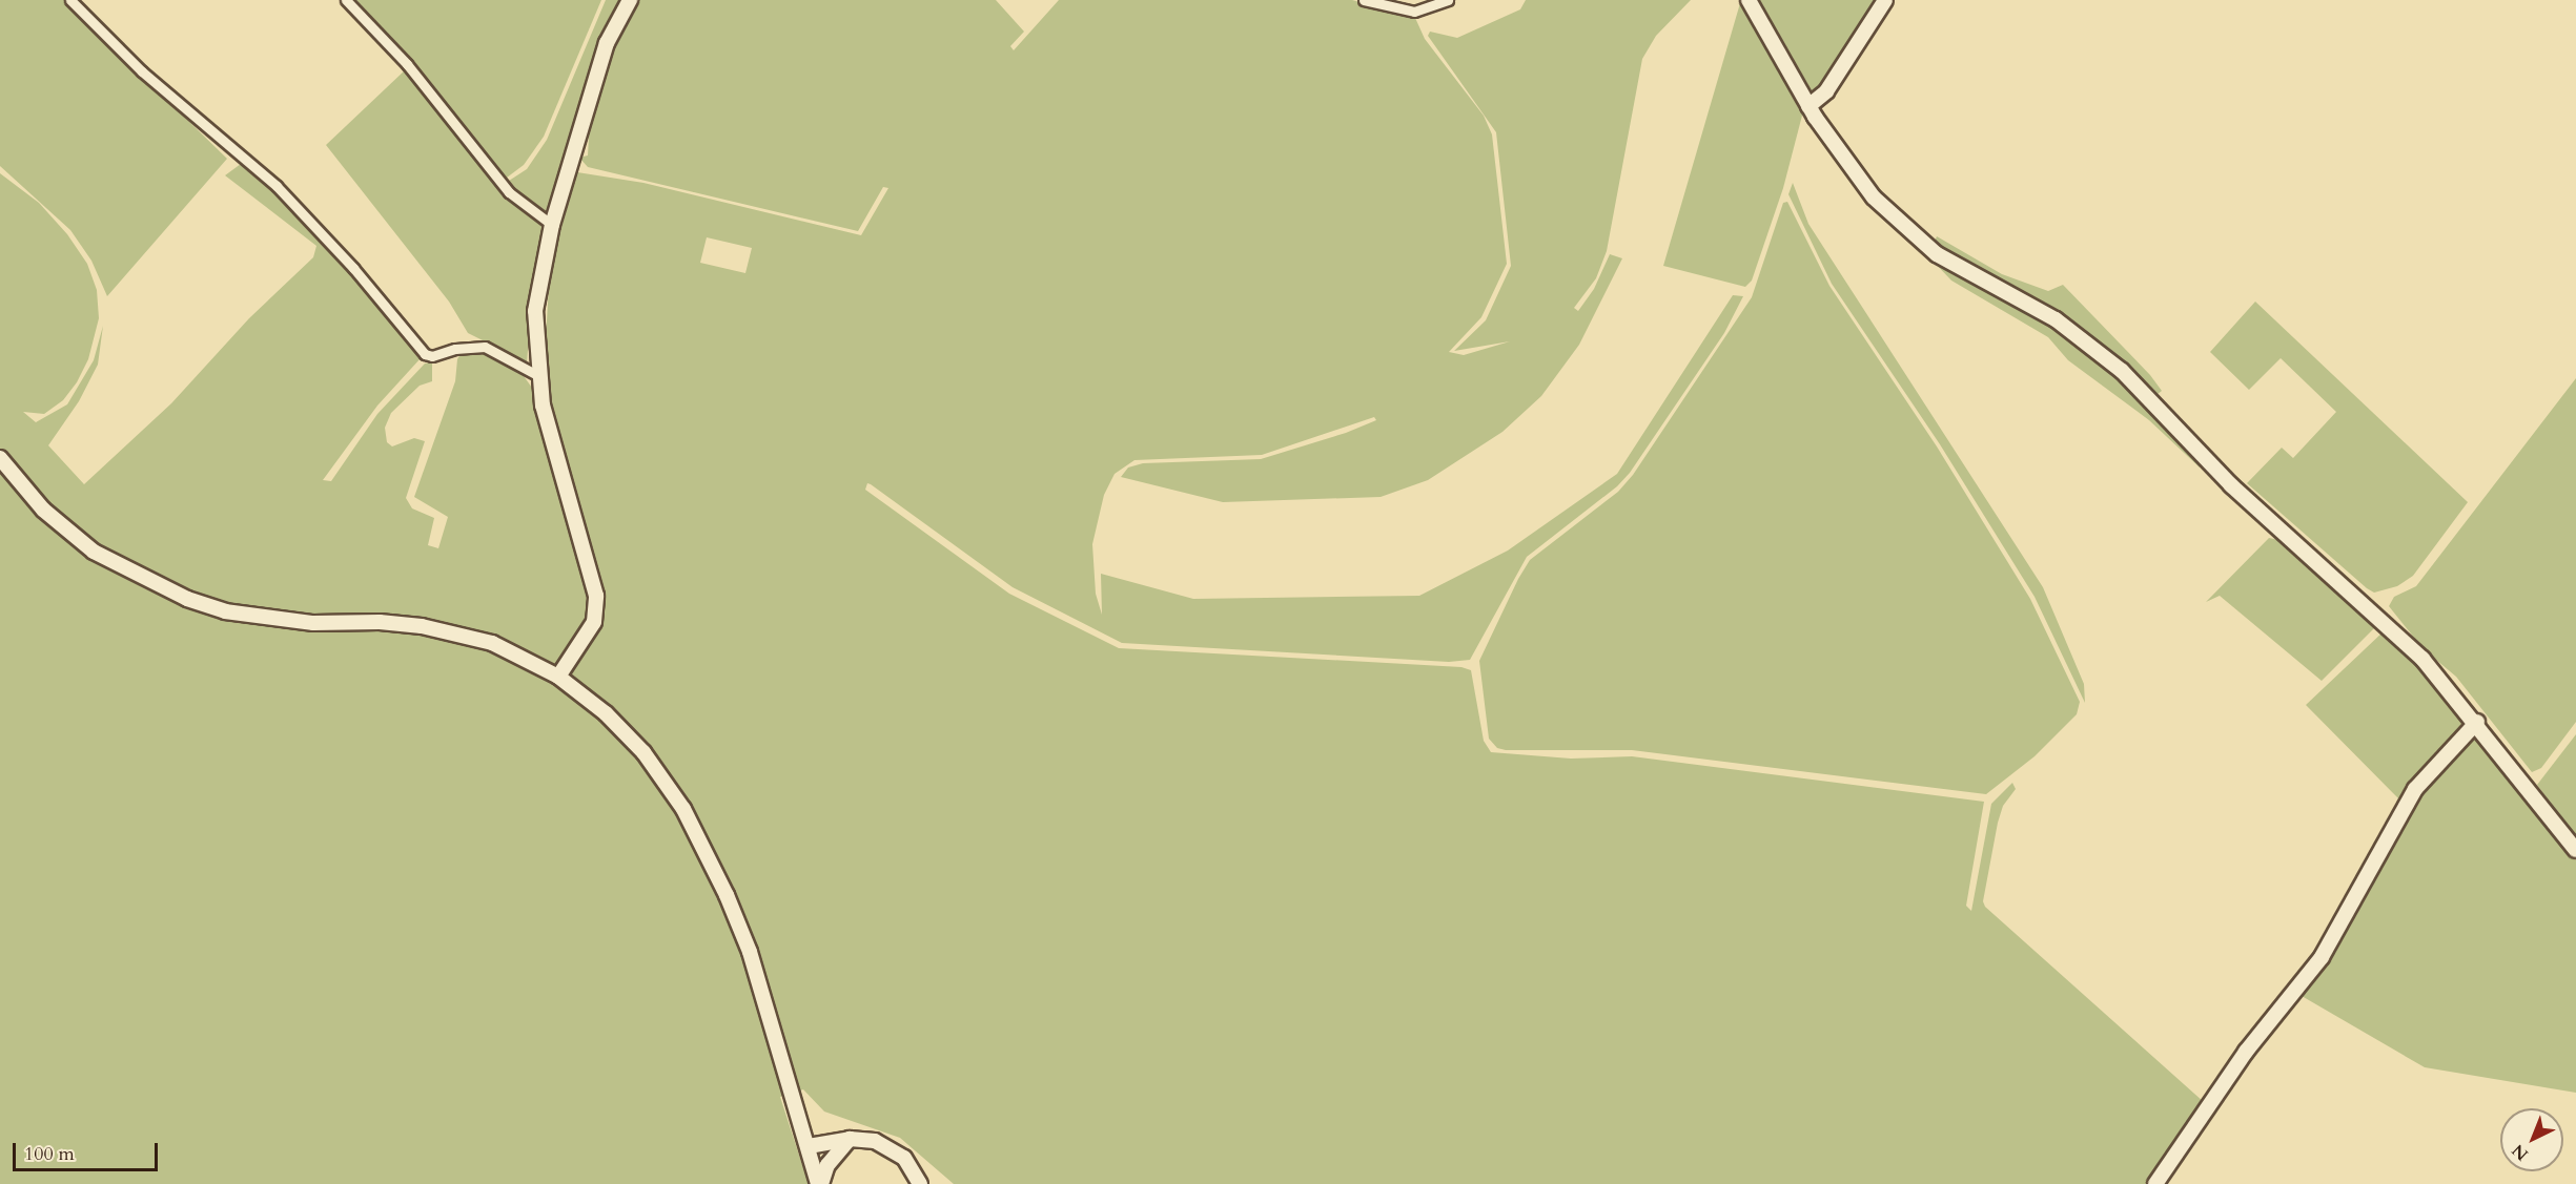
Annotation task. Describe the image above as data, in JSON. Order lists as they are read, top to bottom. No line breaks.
{"scale_bar":"100 m","north":"bottom left"}
